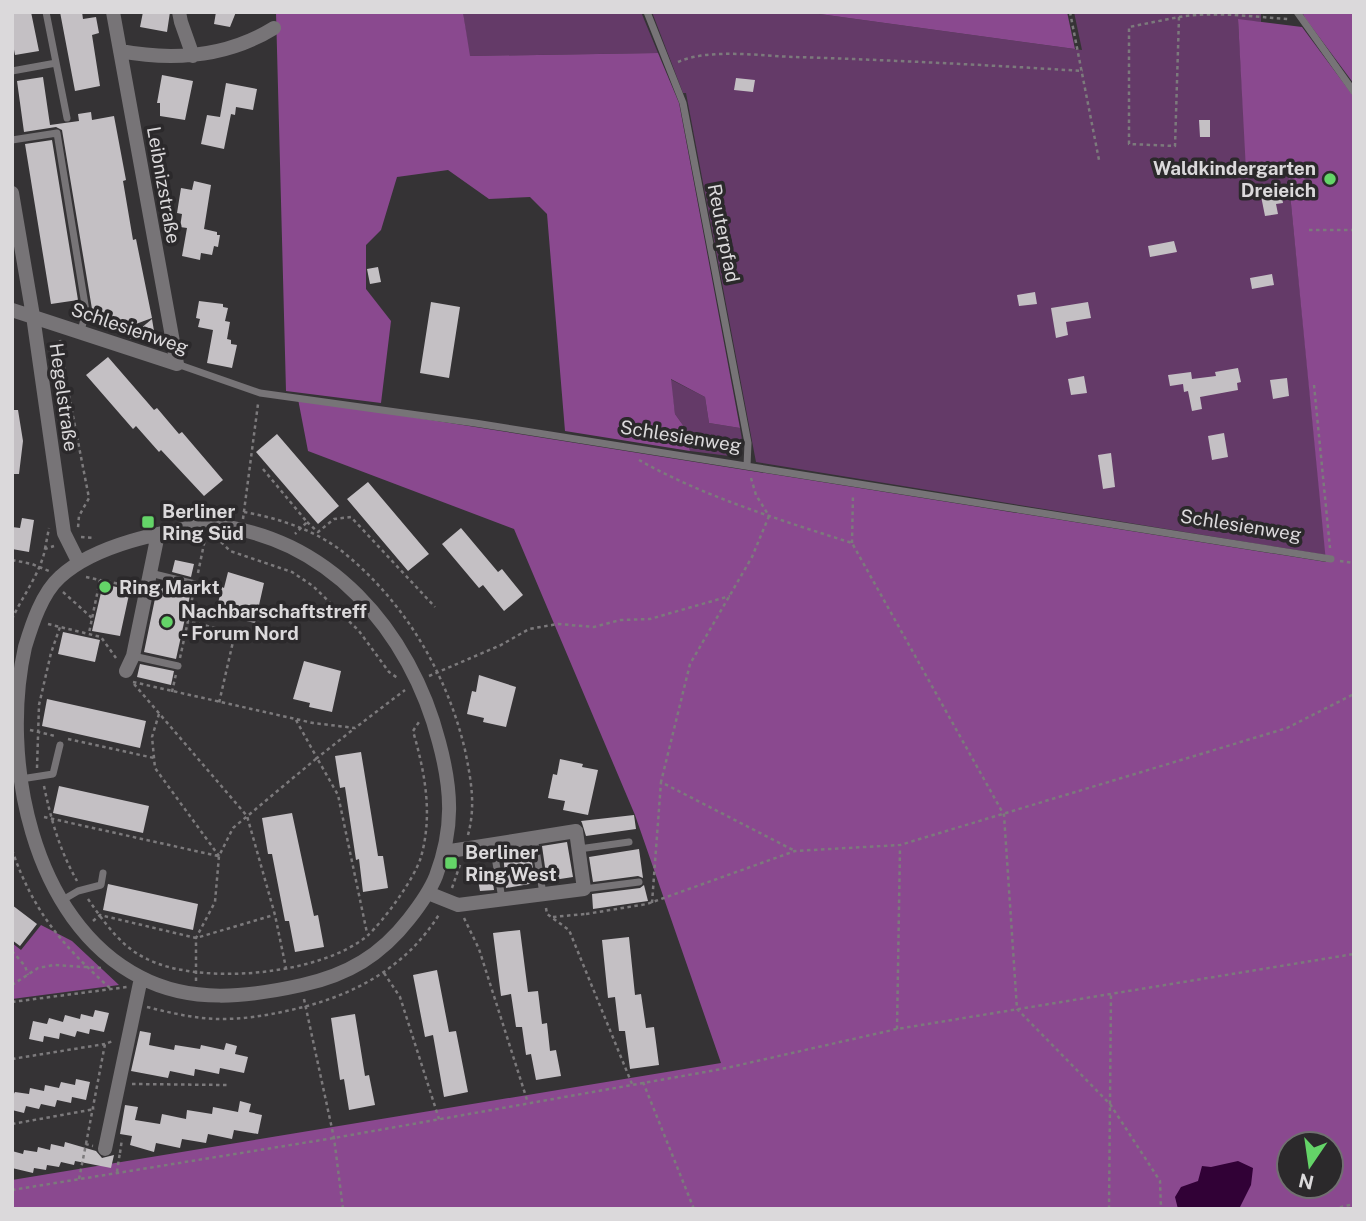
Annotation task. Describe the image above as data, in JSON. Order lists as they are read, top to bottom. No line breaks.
{"streets":{"street":["Leibnizstraße","Schlesienweg","Hegelstraße"],"lane":["Reuterpfad"]},"crossings":[["Leibnizstraße","Schlesienweg"],["Reuterpfad","Schlesienweg"],["Schlesienweg","Hegelstraße"]],"places":{"other":["Waldkindergarten Dreieich","Ring Markt","Nachbarschaftstreff - Forum Nord"],"transit":["Berliner Ring Süd","Berliner Ring West"]},"north":"bottom"}
